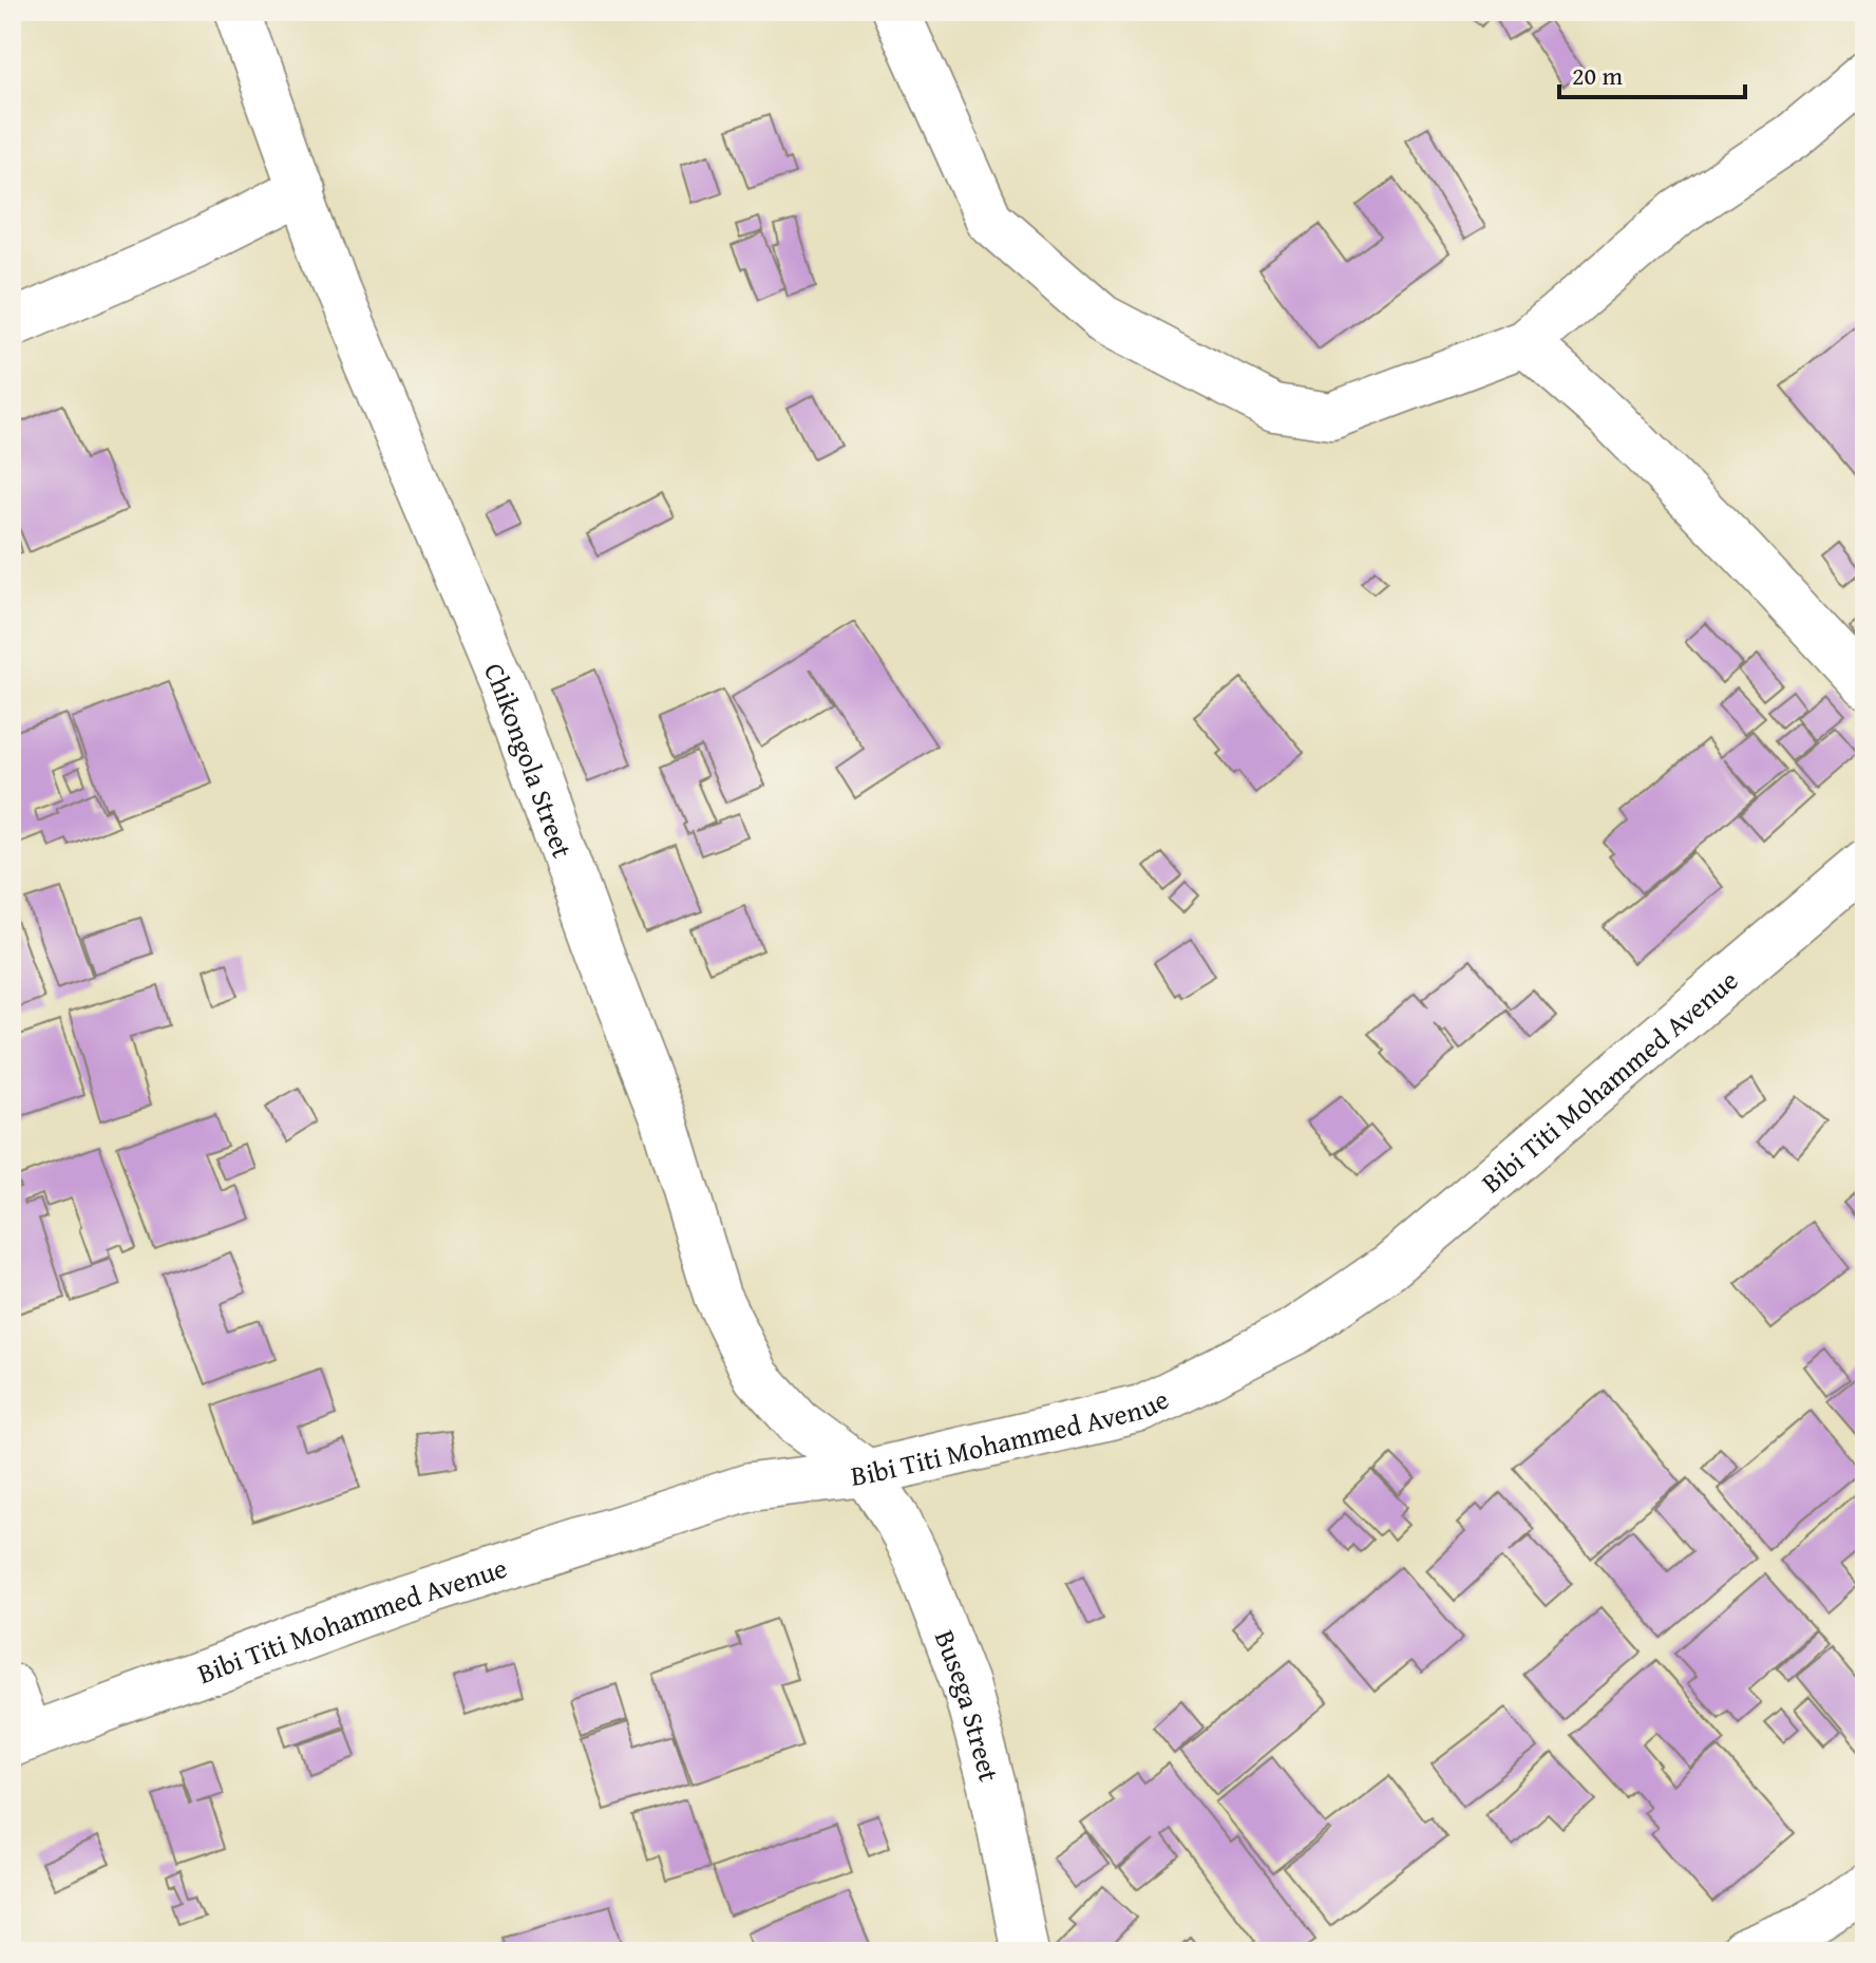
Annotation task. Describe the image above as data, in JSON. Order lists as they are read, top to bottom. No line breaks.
{"streets":{"street":["Chikongola Street","Bibi Titi Mohammed Avenue","Busega Street"]},"crossings":[["Chikongola Street","Bibi Titi Mohammed Avenue"],["Chikongola Street","Busega Street"],["Bibi Titi Mohammed Avenue","Busega Street"]],"scale_bar":"20 m"}
